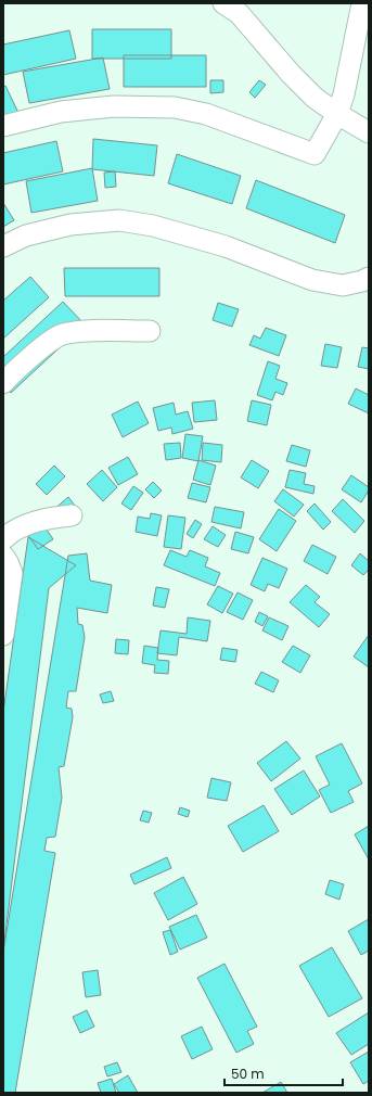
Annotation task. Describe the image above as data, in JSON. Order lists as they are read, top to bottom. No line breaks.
{"scale_bar":"50 m"}
